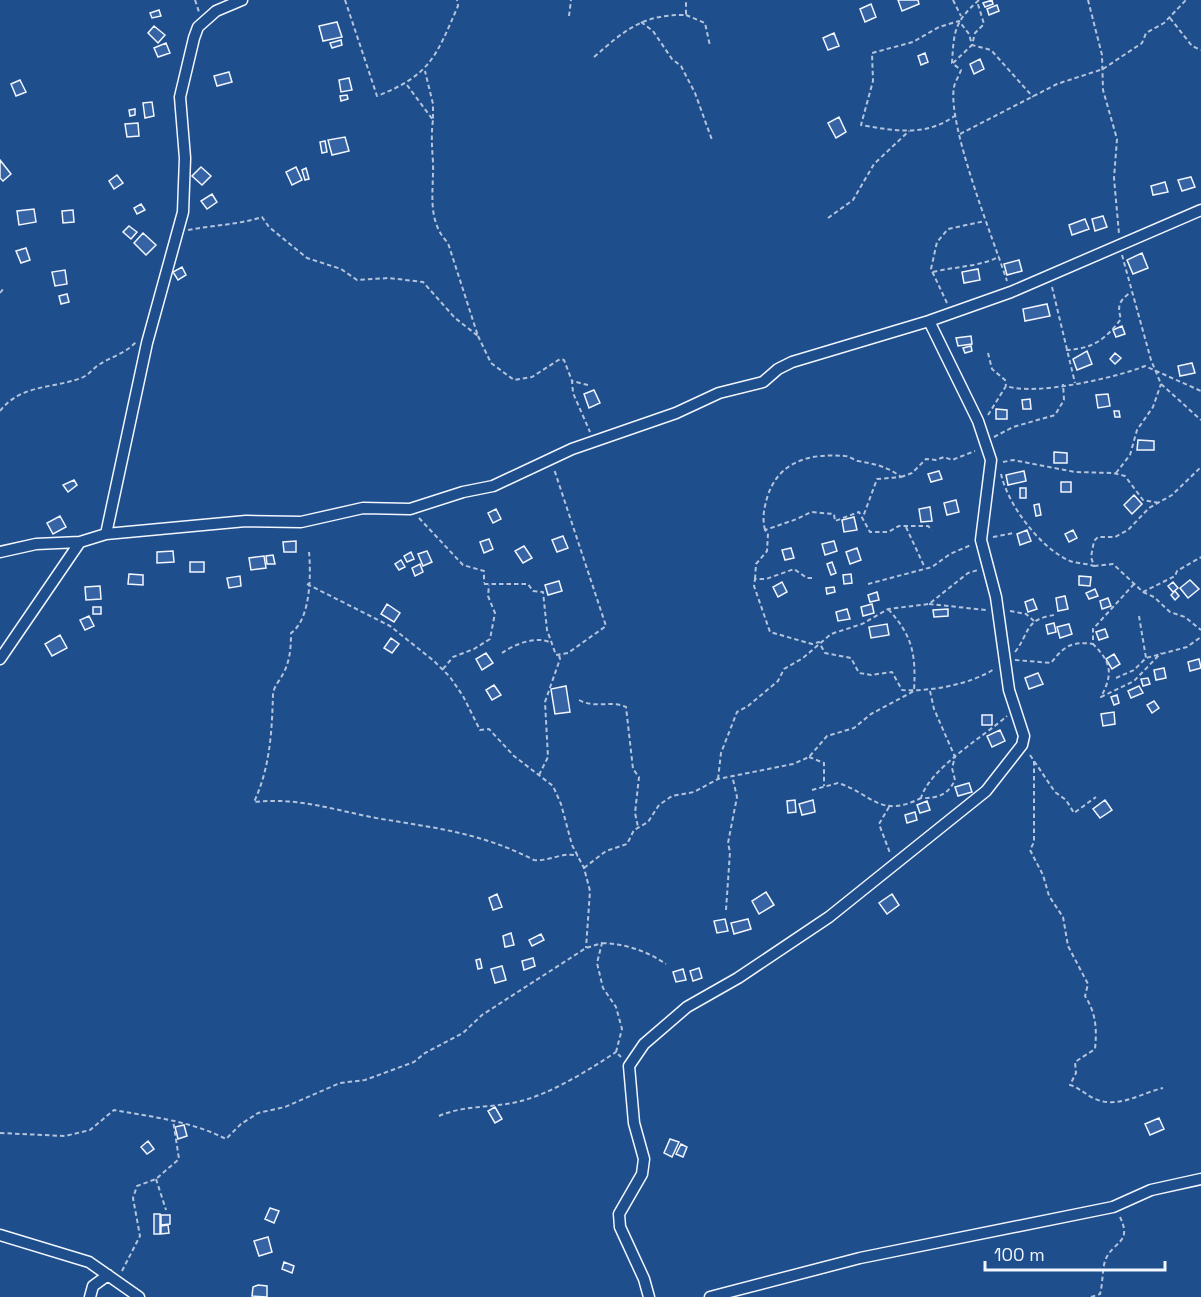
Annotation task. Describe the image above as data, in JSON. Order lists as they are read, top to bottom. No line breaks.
{"scale_bar":"100 m"}
